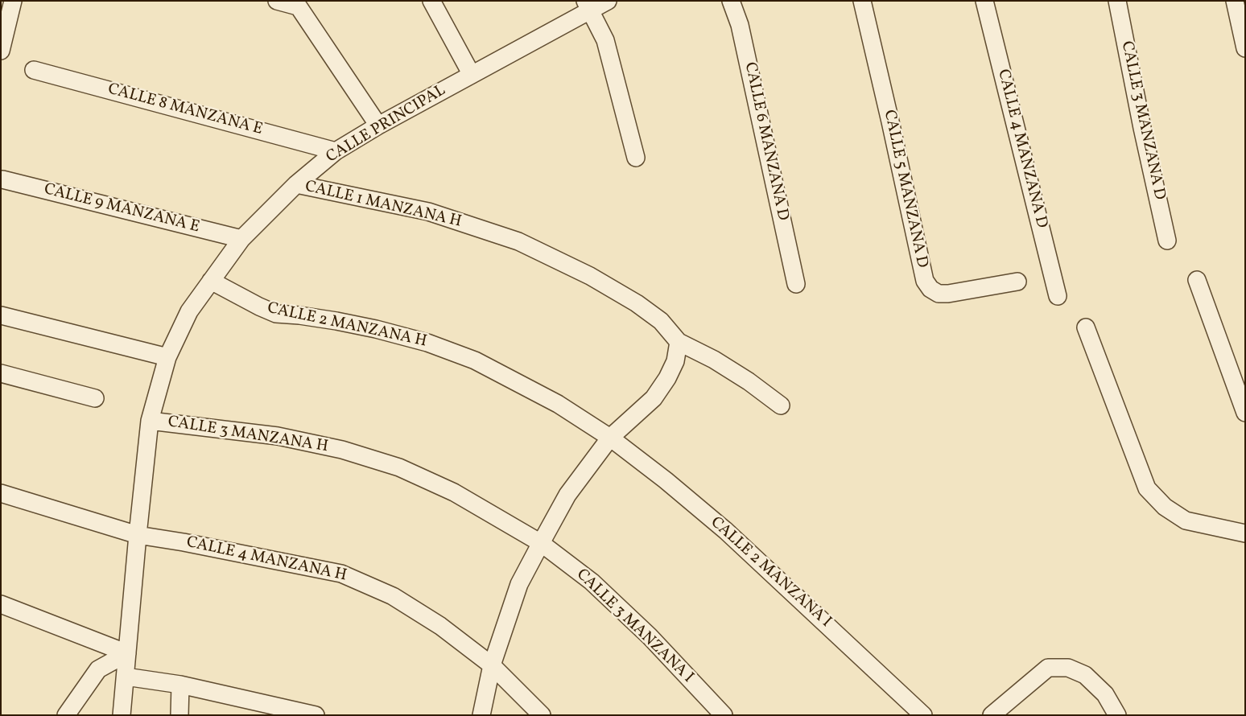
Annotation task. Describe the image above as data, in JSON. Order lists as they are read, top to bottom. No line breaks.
{"streets":{"street":["CALLE 8 MANZANA E","CALLE 3 MANZANA D","CALLE PRINCIPAL","CALLE 6 MANZANA D","CALLE 4 MANZANA D","CALLE 5 MANZANA D","CALLE 1 MANZANA H","CALLE 9 MANZANA E","CALLE 2 MANZANA H","CALLE 3 MANZANA H","CALLE 4 MANZANA H","CALLE 2 MANZANA I","CALLE 3 MANZANA I"]},"crossings":[["CALLE 8 MANZANA E","CALLE PRINCIPAL"],["CALLE PRINCIPAL","CALLE 1 MANZANA H"],["CALLE PRINCIPAL","CALLE 9 MANZANA E"],["CALLE PRINCIPAL","CALLE 2 MANZANA H"],["CALLE PRINCIPAL","CALLE 3 MANZANA H"],["CALLE PRINCIPAL","CALLE 4 MANZANA H"],["CALLE 2 MANZANA H","CALLE 2 MANZANA I"],["CALLE 3 MANZANA H","CALLE 3 MANZANA I"]]}
